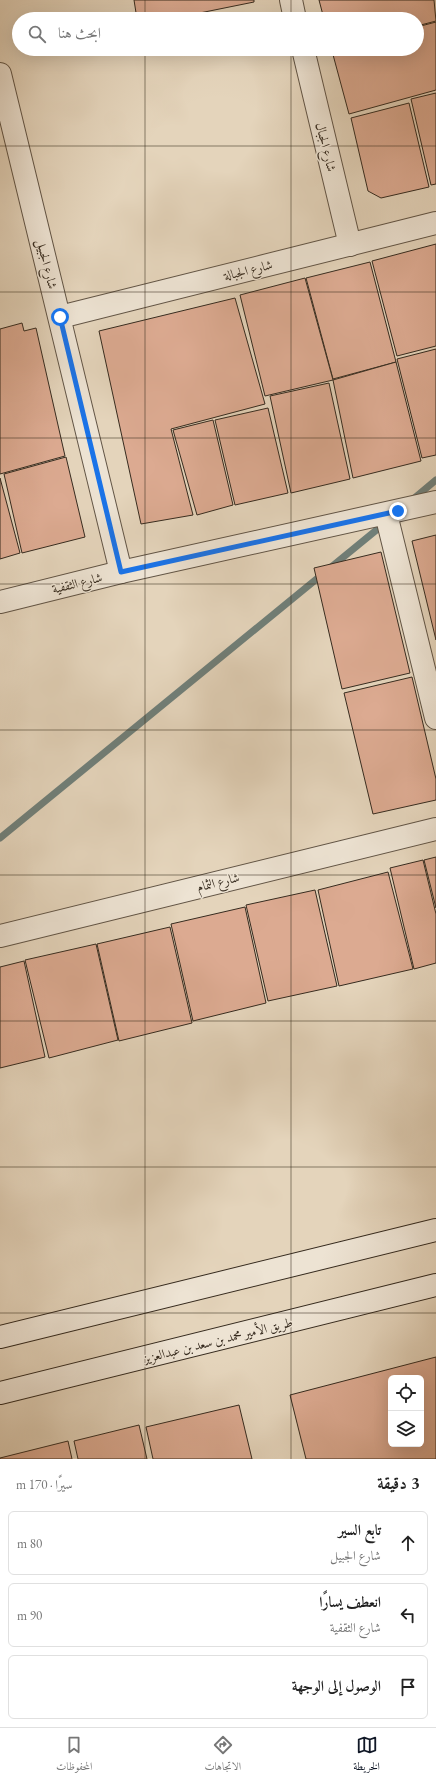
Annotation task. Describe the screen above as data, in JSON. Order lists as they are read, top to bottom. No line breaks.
{"streets":{"street":["شارع الجبال","شارع الجبيل","شارع الجبالة","شارع الثقفية","شارع الثمام","طريق الأمير محمد بن سعد بن عبدالعزيز"]},"crossings":[["شارع الجبال","شارع الجبالة"],["شارع الجبيل","شارع الجبالة"],["شارع الجبيل","شارع الثقفية"]],"page":{"search":"ابحث هنا","heading":["3 دقيقة","سيرًا · 170 m"],"list":[["تابع السير","شارع الجبيل","80 m"],["انعطف يسارًا","شارع الثقفية","90 m"],"الوصول إلى الوجهة"],"nav":["الخريطة","الاتجاهات","المحفوظات"]}}
